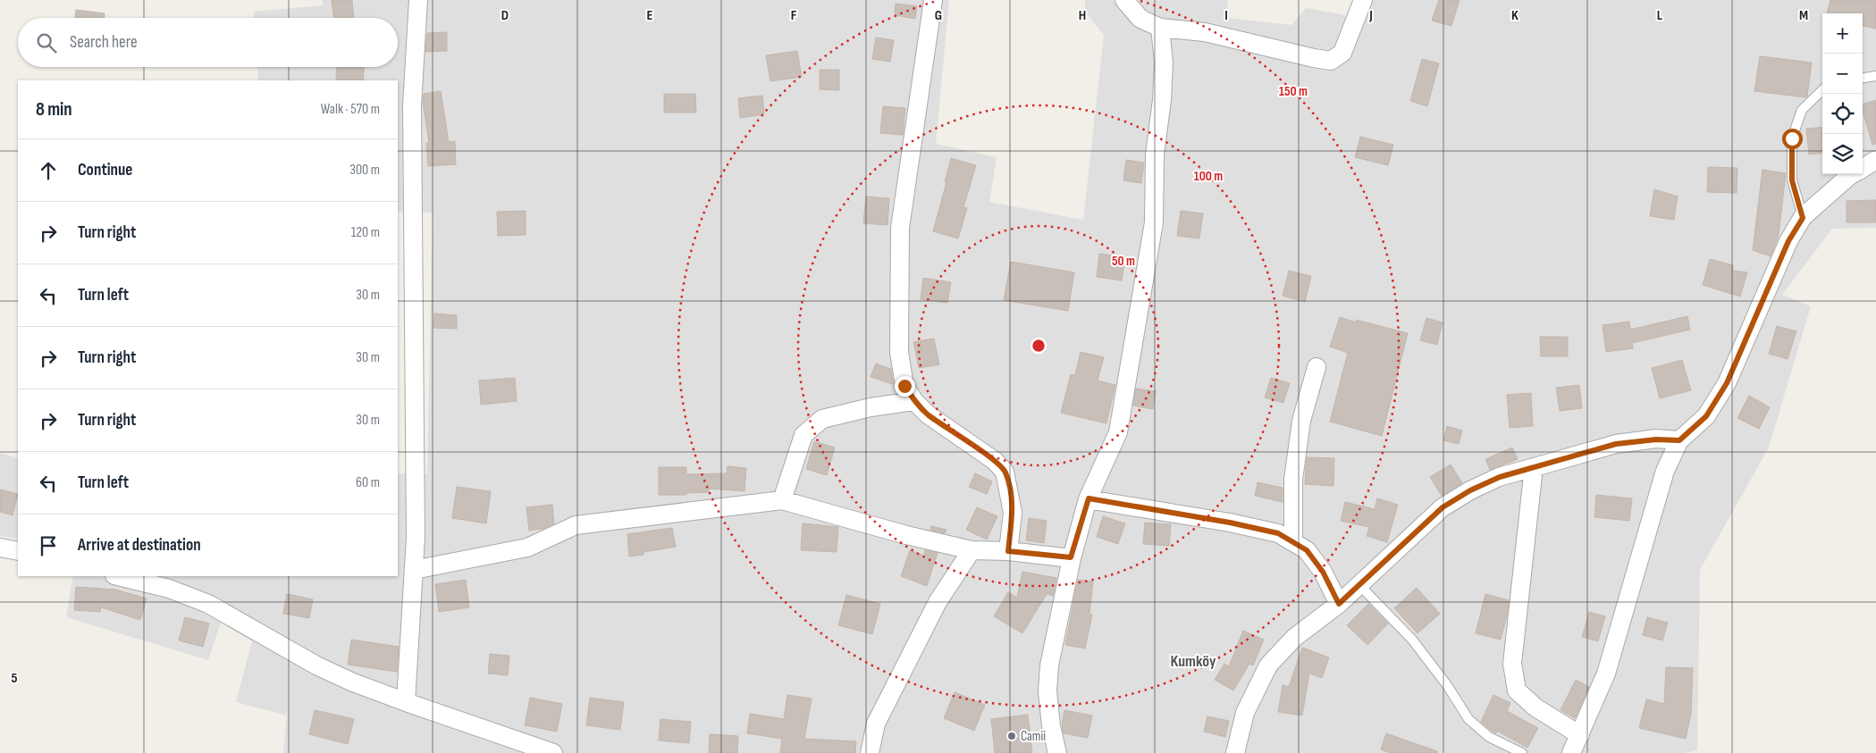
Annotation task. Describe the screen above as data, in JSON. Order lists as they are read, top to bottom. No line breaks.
{"districts":["Kumköy"],"places":["Camii"],"page":{"map_buttons":["+","−"],"search":"Search here","heading":["8 min","Walk · 570 m"],"list":[["Continue","300 m"],["Turn right","120 m"],["Turn left","30 m"],["Turn right","30 m"],["Turn right","30 m"],["Turn left","60 m"],"Arrive at destination"]},"grid":{"columns":["D","E","F","G","H","I","J","K","L","M"],"rows":["5"]},"rings":["150 m","100 m","50 m"]}
